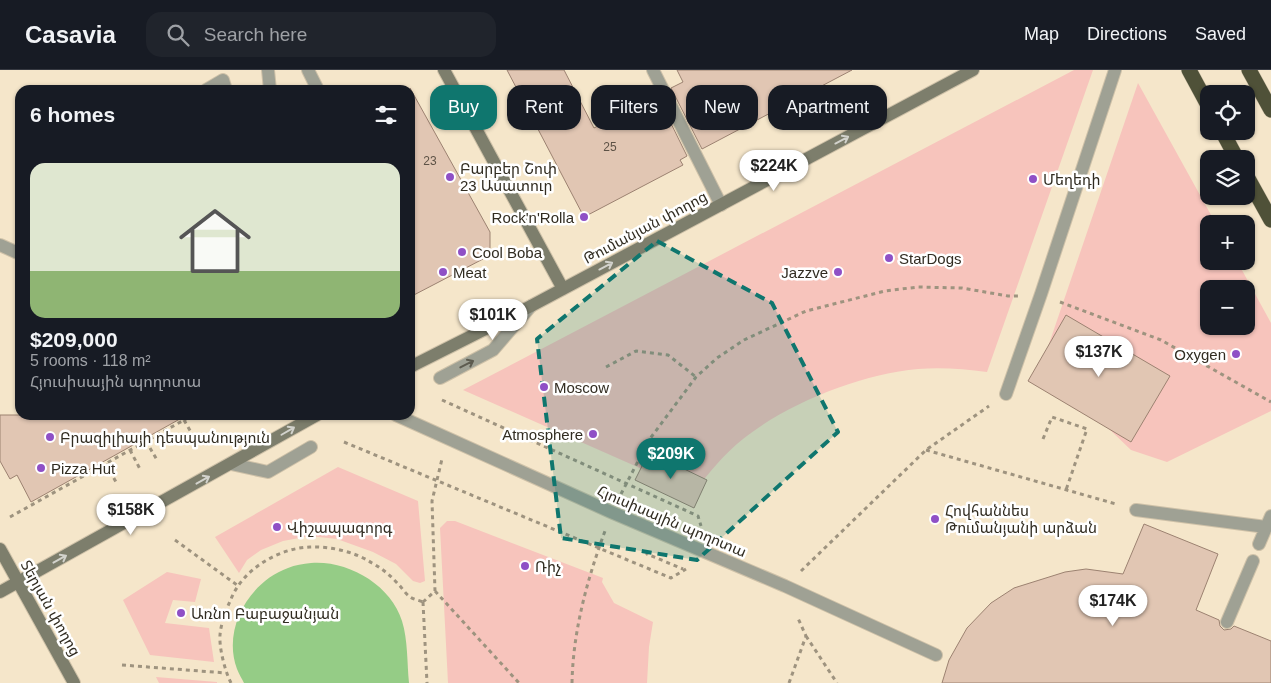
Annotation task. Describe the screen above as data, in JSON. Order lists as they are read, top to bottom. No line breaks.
{"streets":{"street":["Թումանյան փողոց","Հյուսիսային պողոտա","Տերյան փողոց"]},"one_way":["Թումանյան փողոց"],"places":["Բարբեր Շոփ 23 Ասատուր","Մեղեդի","Rock'n'Rolla","Cool Boba","StarDogs","Meat","Jazzve","Oxygen","Moscow","Atmosphere","Բրազիլիայի դեսպանություն","Pizza Hut","Հովհաննես Թումանյանի արձան","Վիշապագորգ","Ռիչ","Առնո Բաբաջանյան"],"house_numbers":["25","23"],"page":{"header":"Casavia","search":"Search here","nav":["Map","Directions","Saved"],"map_buttons":["+","−"],"chip":["Buy","Rent","Filters","New","Apartment"],"heading":"6 homes","list":[{"name":"$209,000","note":"5 rooms · 118 m² · Հյուսիսային պողոտա"}],"price":["$224K","$101K","$137K","$209K","$158K","$174K"]}}
